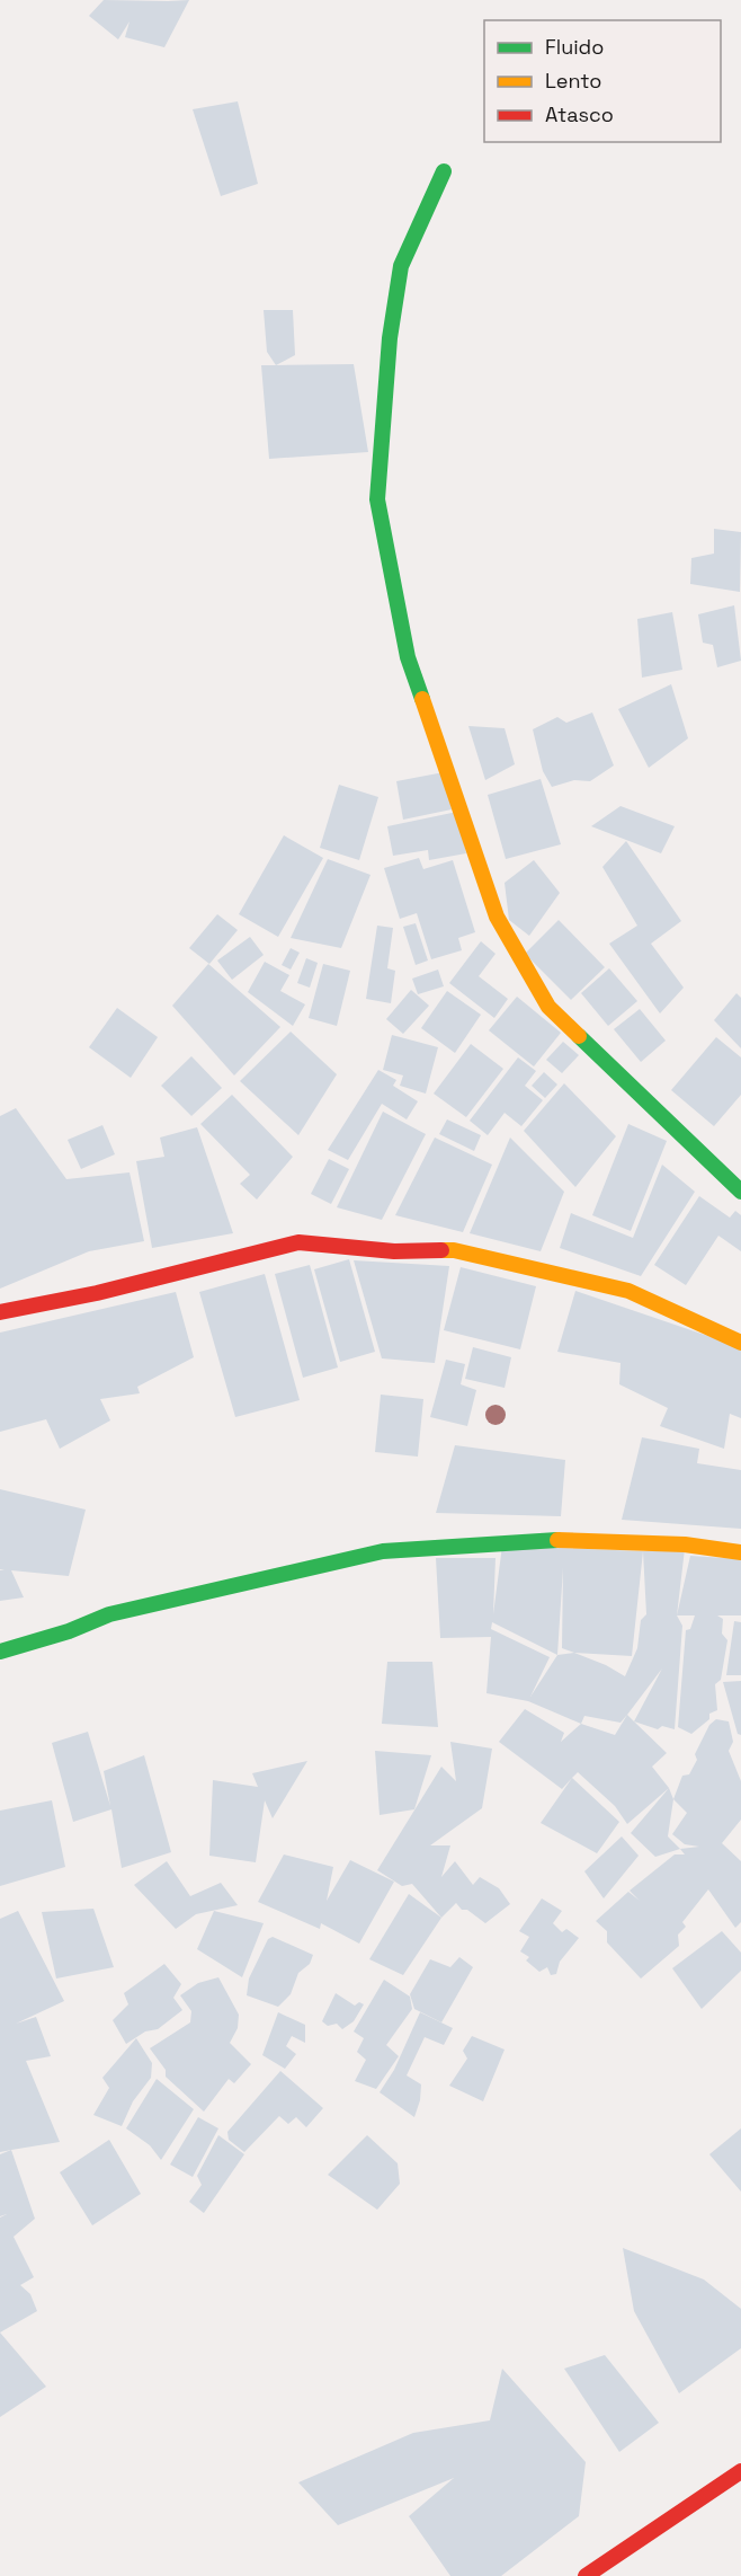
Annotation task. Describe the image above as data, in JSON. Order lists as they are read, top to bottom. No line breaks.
{"legend":["Fluido","Lento","Atasco"]}
